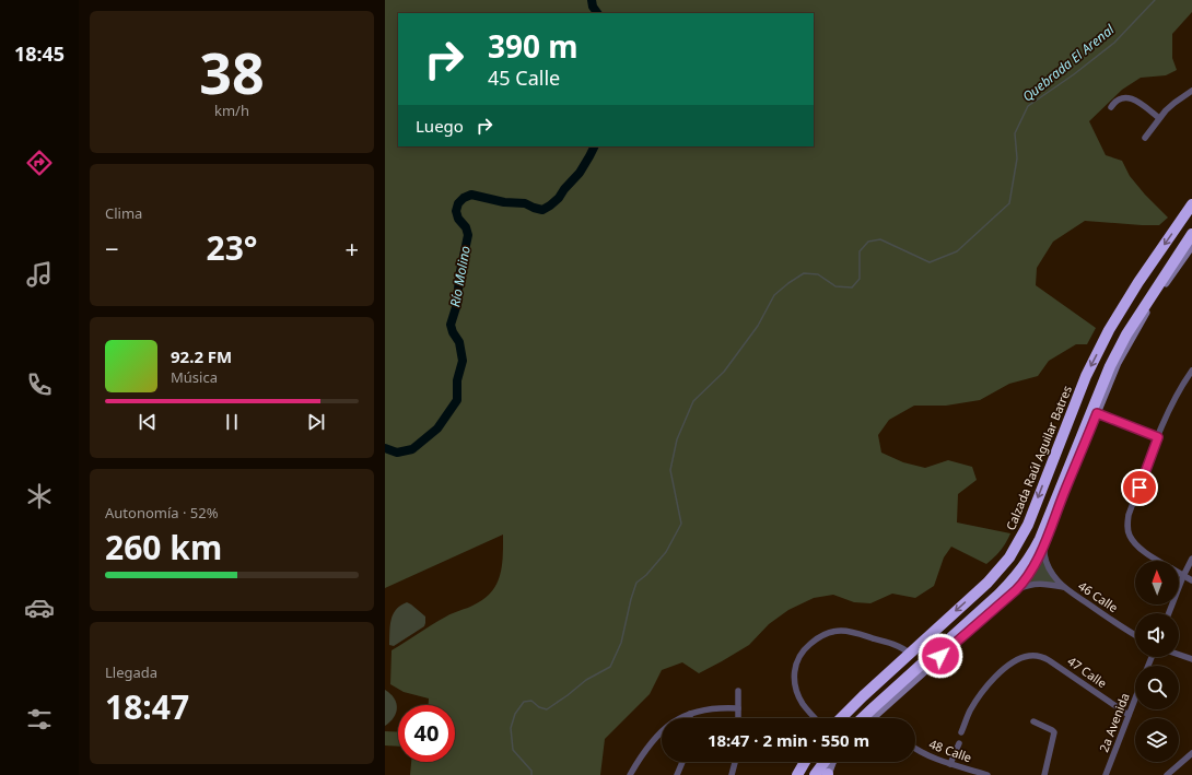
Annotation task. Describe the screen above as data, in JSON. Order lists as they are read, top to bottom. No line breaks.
{"streets":{"highway":["Calzada Raúl Aguilar Batres"],"street":["46 Calle","47 Calle","2a Avenida","48 Calle"]},"crossings":[["47 Calle","2a Avenida"]],"water":["Quebrada El Arenal","Río Molino"],"north":"top","page":{"tabs":"18:45","tile":[["38","km/h"],"Clima",["Autonomía · 52%","260 km"],["Llegada","18:47"]],"turn":["390 m","45 Calle"],"then":"Luego","heat":["−","23°","+"],"song":["92.2 FM","Música"],"limit":"40","trip":"18:47 · 2 min · 550 m"}}
